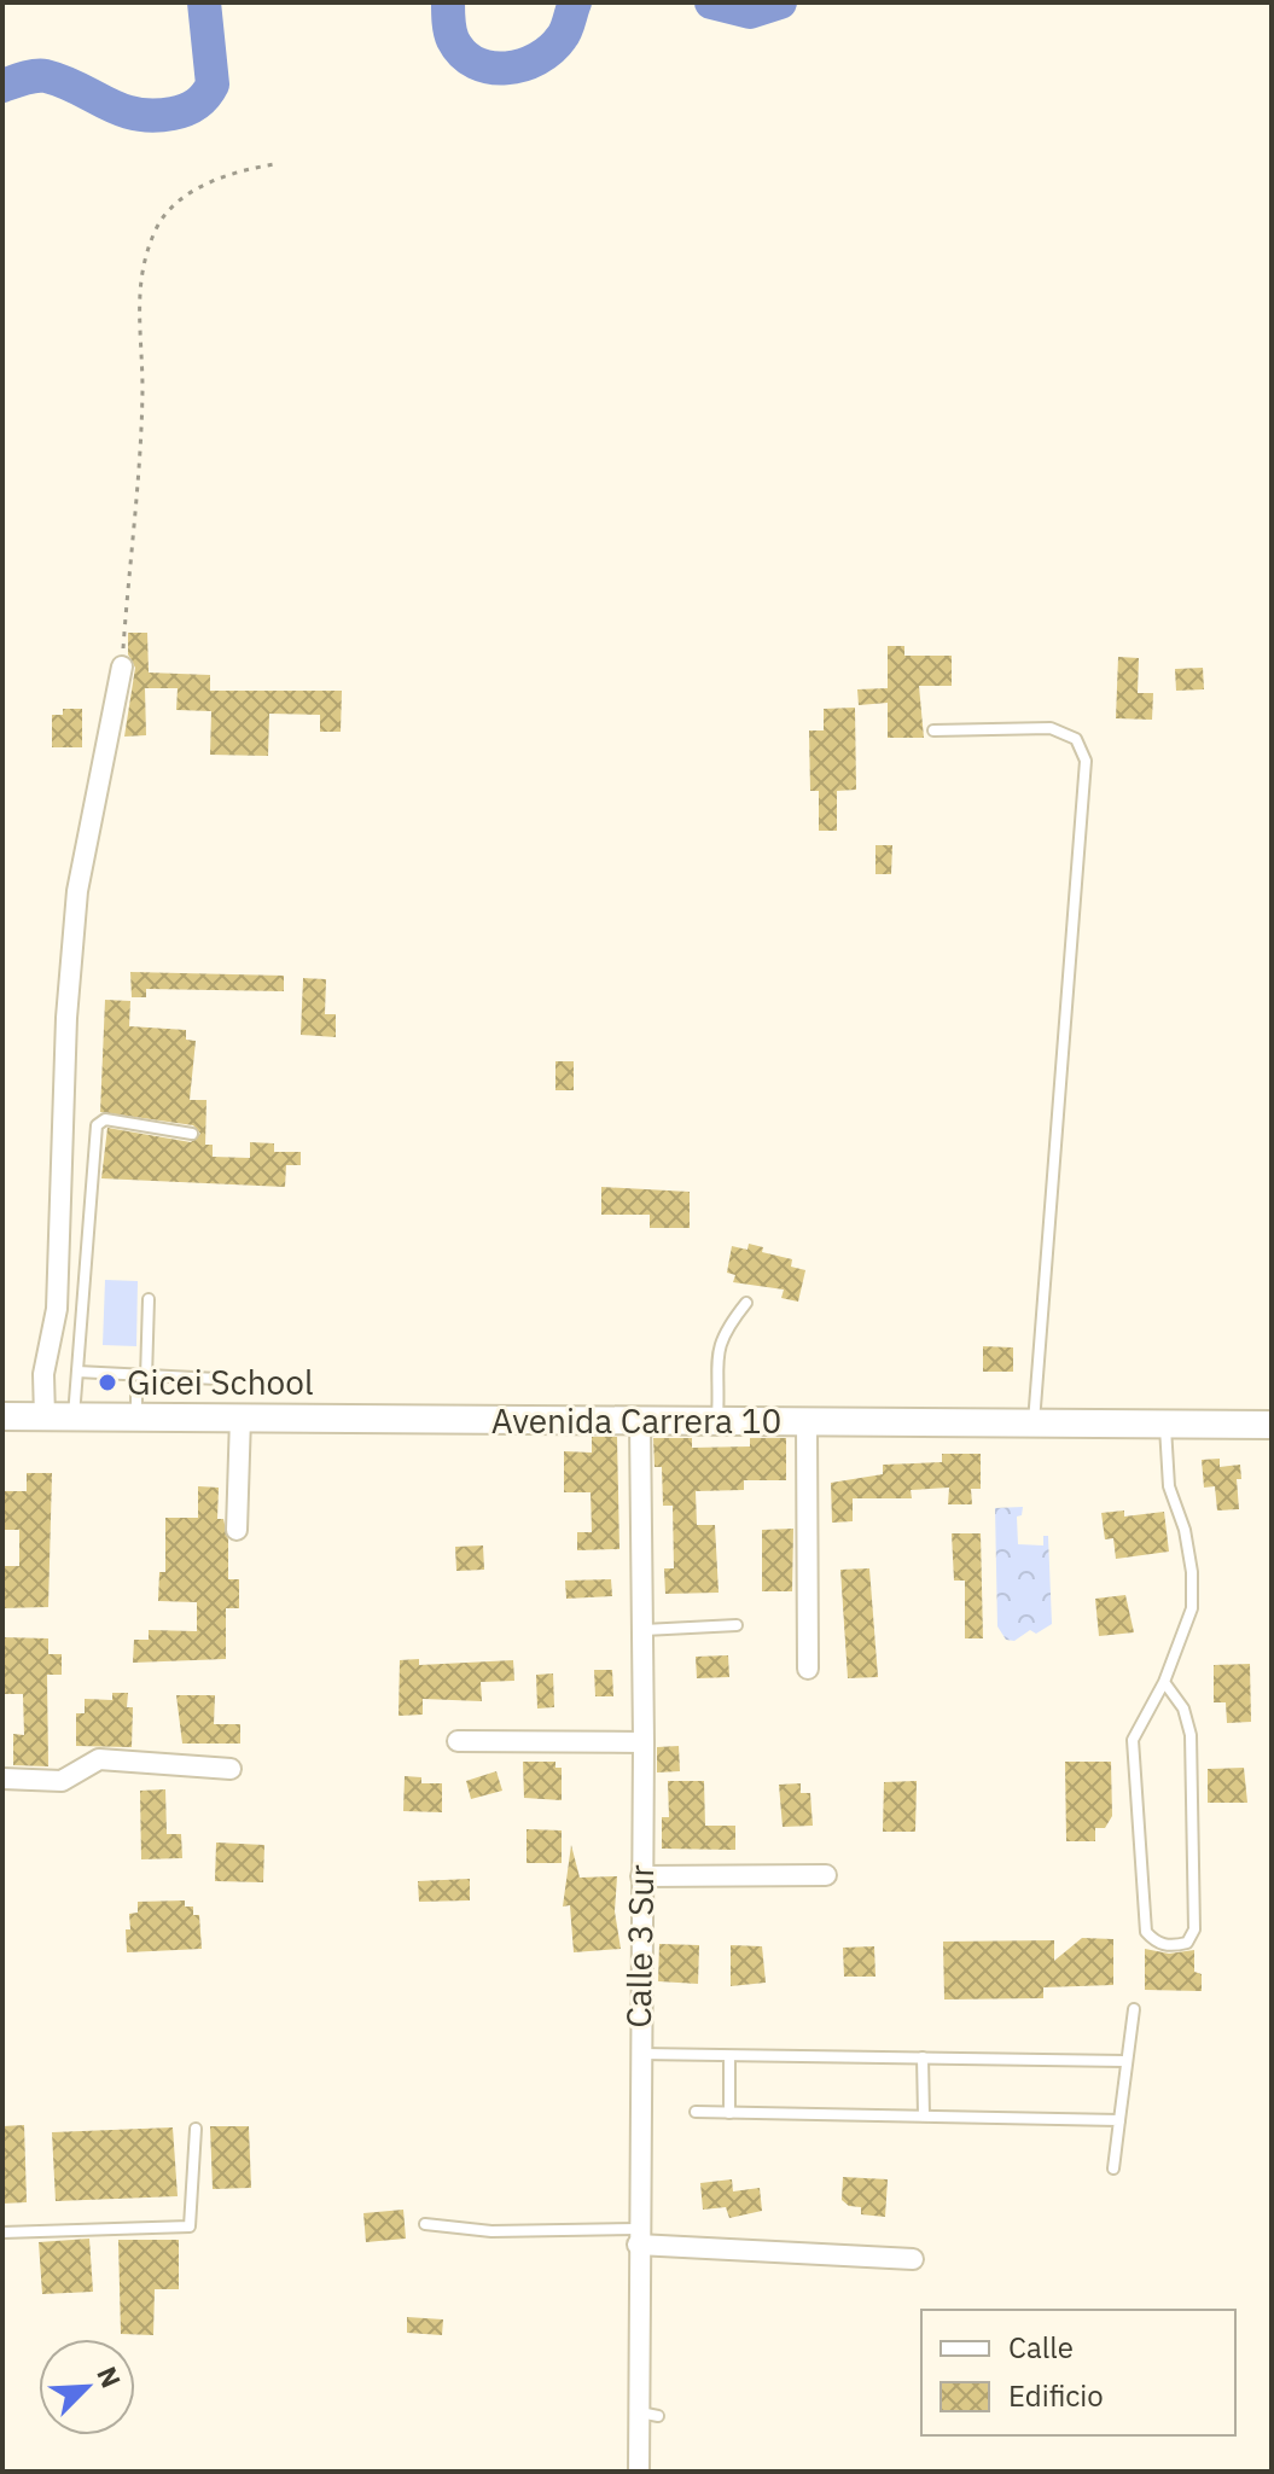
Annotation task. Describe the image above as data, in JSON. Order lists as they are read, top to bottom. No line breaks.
{"streets":{"street":["Avenida Carrera 10","Calle 3 Sur"]},"crossings":[["Avenida Carrera 10","Calle 3 Sur"]],"places":["Gicei School"],"legend":["Calle","Edificio"],"north":"top right"}
